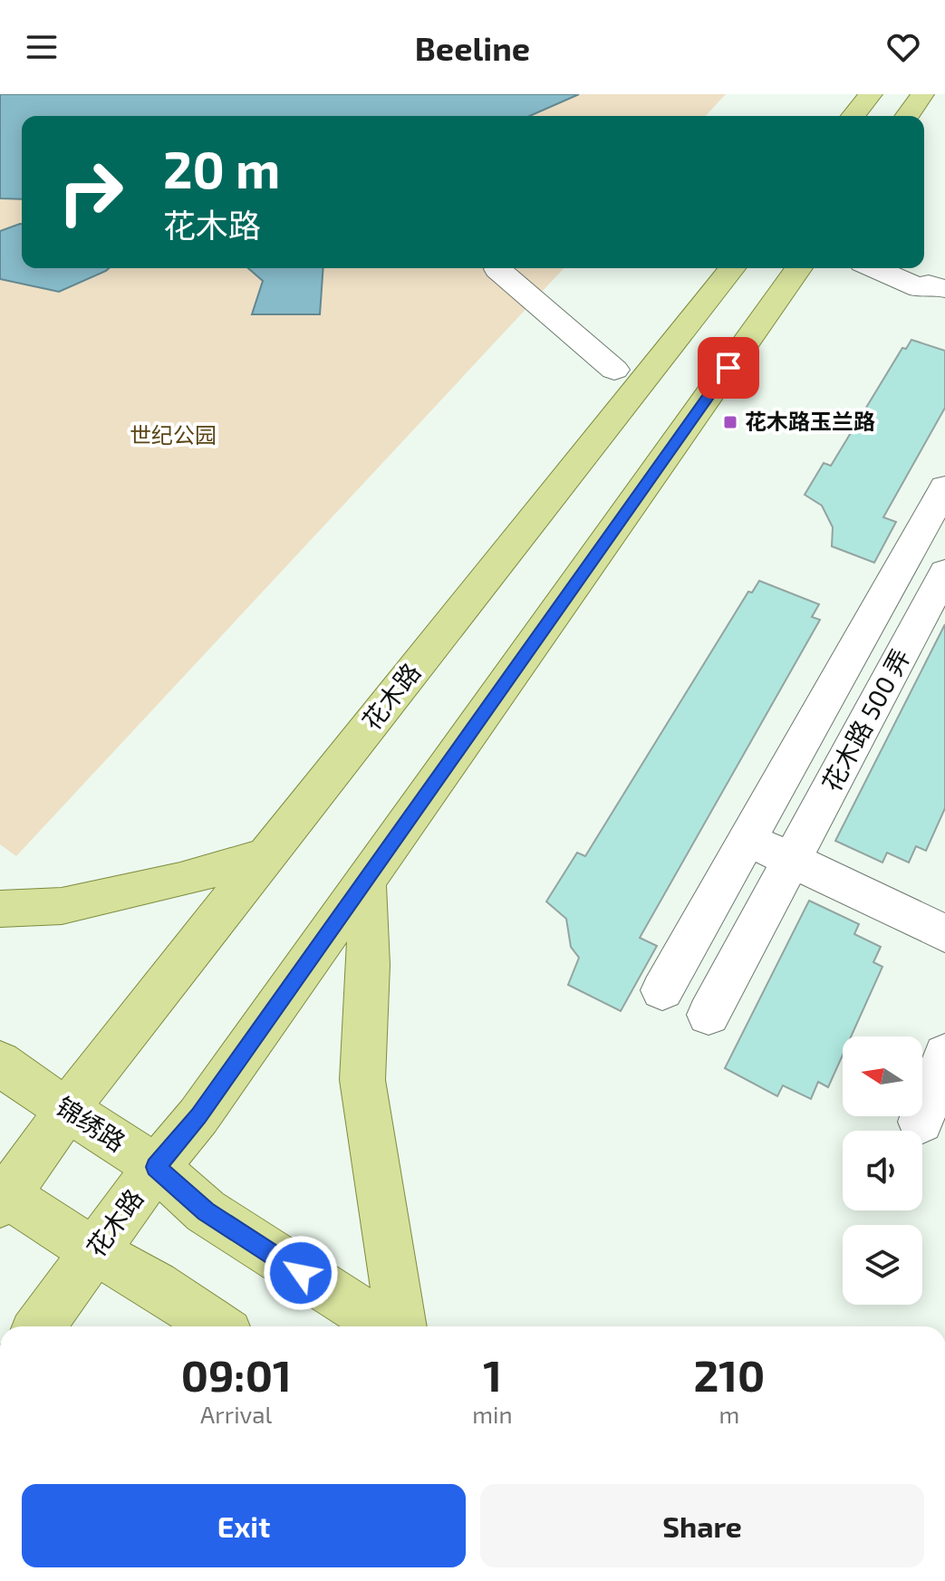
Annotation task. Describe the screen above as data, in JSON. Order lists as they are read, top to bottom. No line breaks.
{"streets":{"main road":["花木路","锦绣路"],"lane":["花木路 500 弄"]},"crossings":[["花木路","锦绣路"]],"parks":["世纪公园"],"places":{"transit":["花木路玉兰路"]},"north":"left","page":{"header":"Beeline","turn":["20 m","花木路"],"eta":["09:01","Arrival","1","min","210","m"],"buttons":["Exit","Share"]}}
